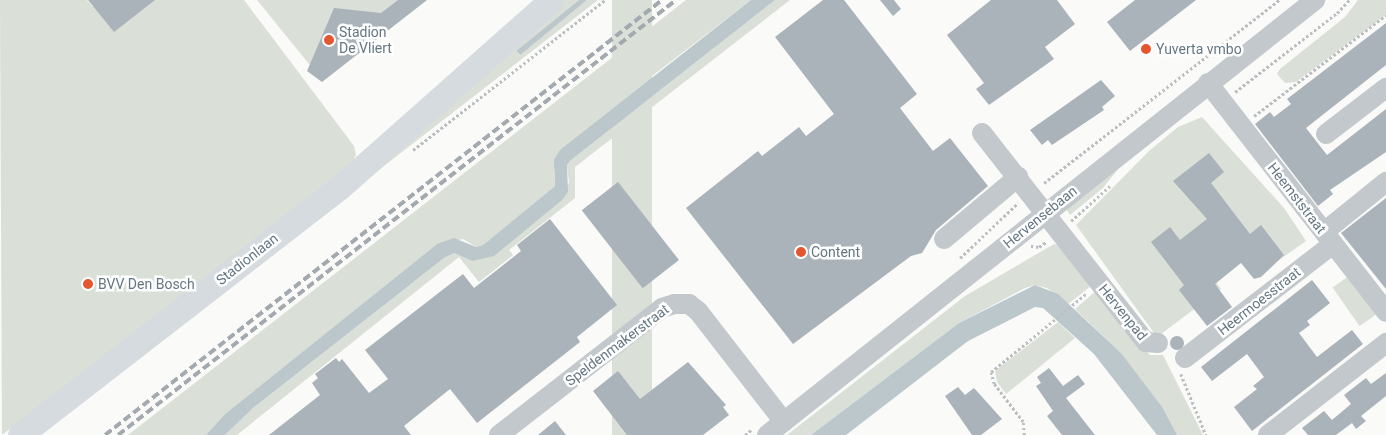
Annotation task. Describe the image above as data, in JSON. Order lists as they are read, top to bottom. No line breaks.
{"streets":{"main road":["Stadionlaan"],"street":["Heemststraat","Hervensebaan","Heermoesstraat","Hervenpad","Speldenmakerstraat"]},"crossings":[["Heemststraat","Hervensebaan"],["Heemststraat","Heermoesstraat"],["Hervensebaan","Hervenpad"],["Hervensebaan","Speldenmakerstraat"]],"places":["Stadion De Vliert","Yuverta vmbo","Content","BVV Den Bosch"]}
